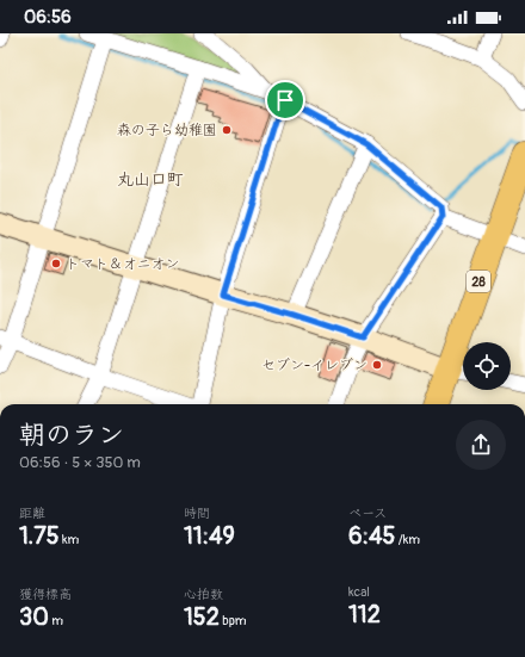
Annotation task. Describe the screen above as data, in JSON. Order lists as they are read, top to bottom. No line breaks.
{"streets":{"main road":["28"]},"districts":["丸山口町"],"places":["森の子ら幼稚園","トマト＆オニオン","セブン-イレブン"],"page":{"status":"06:56","heading":["朝のラン","06:56 · 5 × 350 m"],"stats":[["距離","1.75 km"],["時間","11:49"],["ペース","6:45 /km"],["獲得標高","30 m"],["心拍数","152 bpm"],["kcal","112"]]}}
